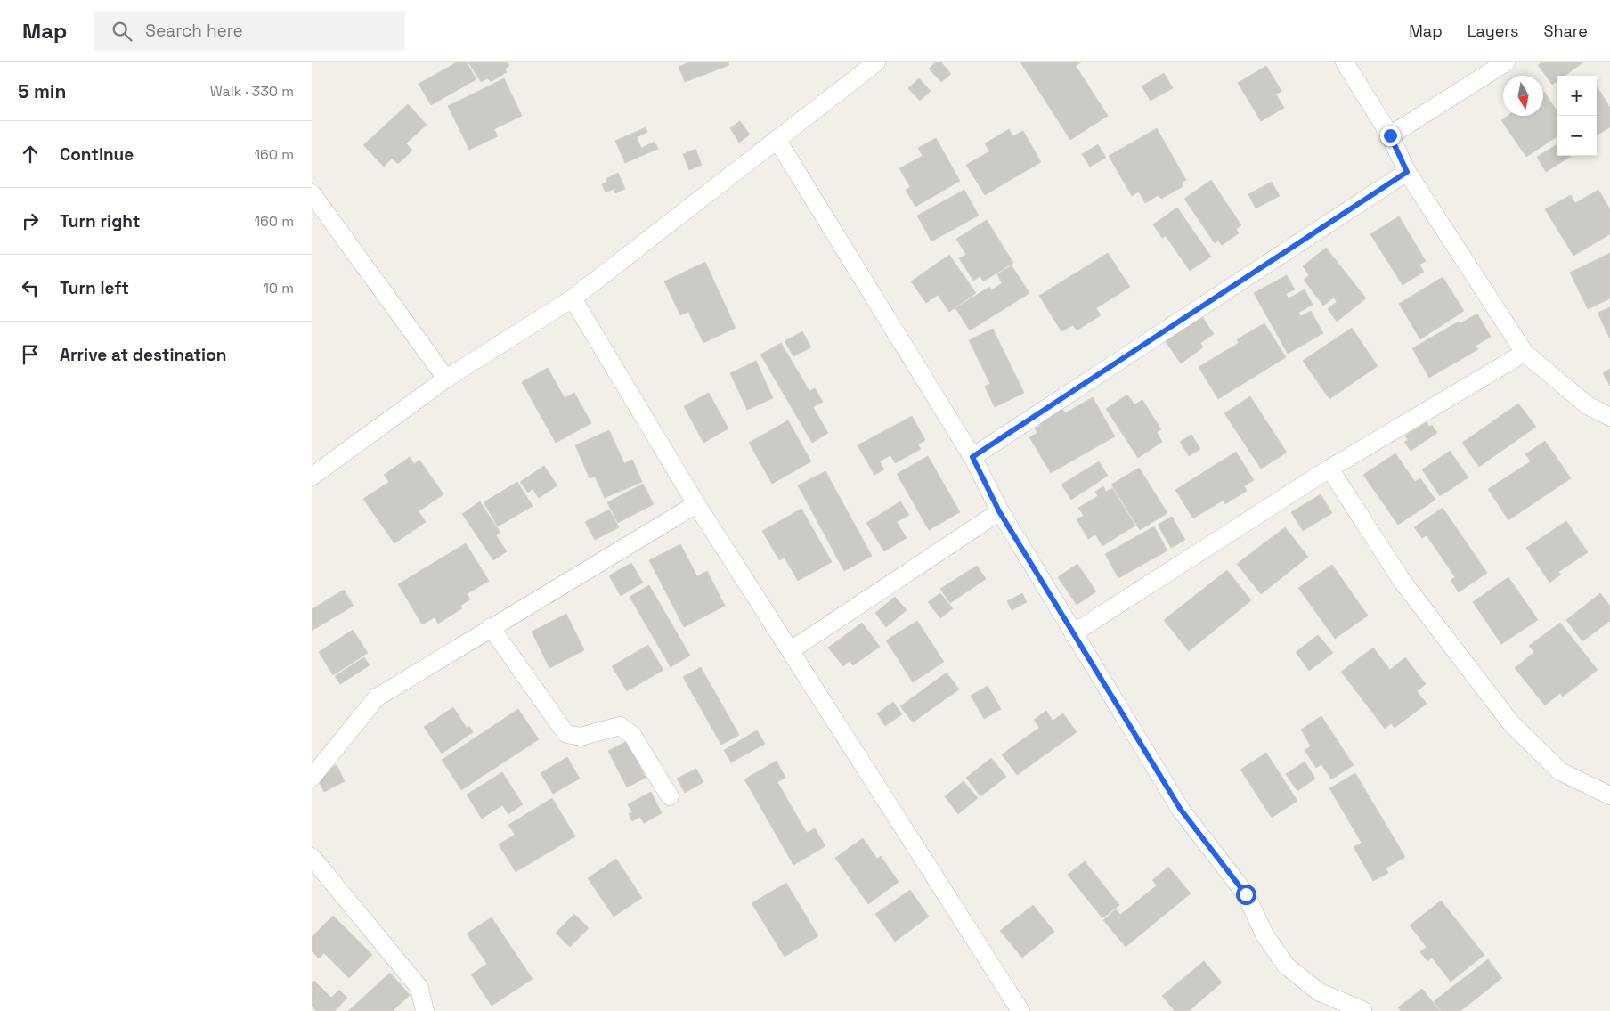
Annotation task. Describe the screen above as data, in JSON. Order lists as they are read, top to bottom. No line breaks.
{"north":"bottom","page":{"header":"Map","search":"Search here","nav":["Map","Layers","Share"],"heading":["5 min","Walk · 330 m"],"map_buttons":["+","−"],"list":[["Continue","160 m"],["Turn right","160 m"],["Turn left","10 m"],"Arrive at destination"]}}
